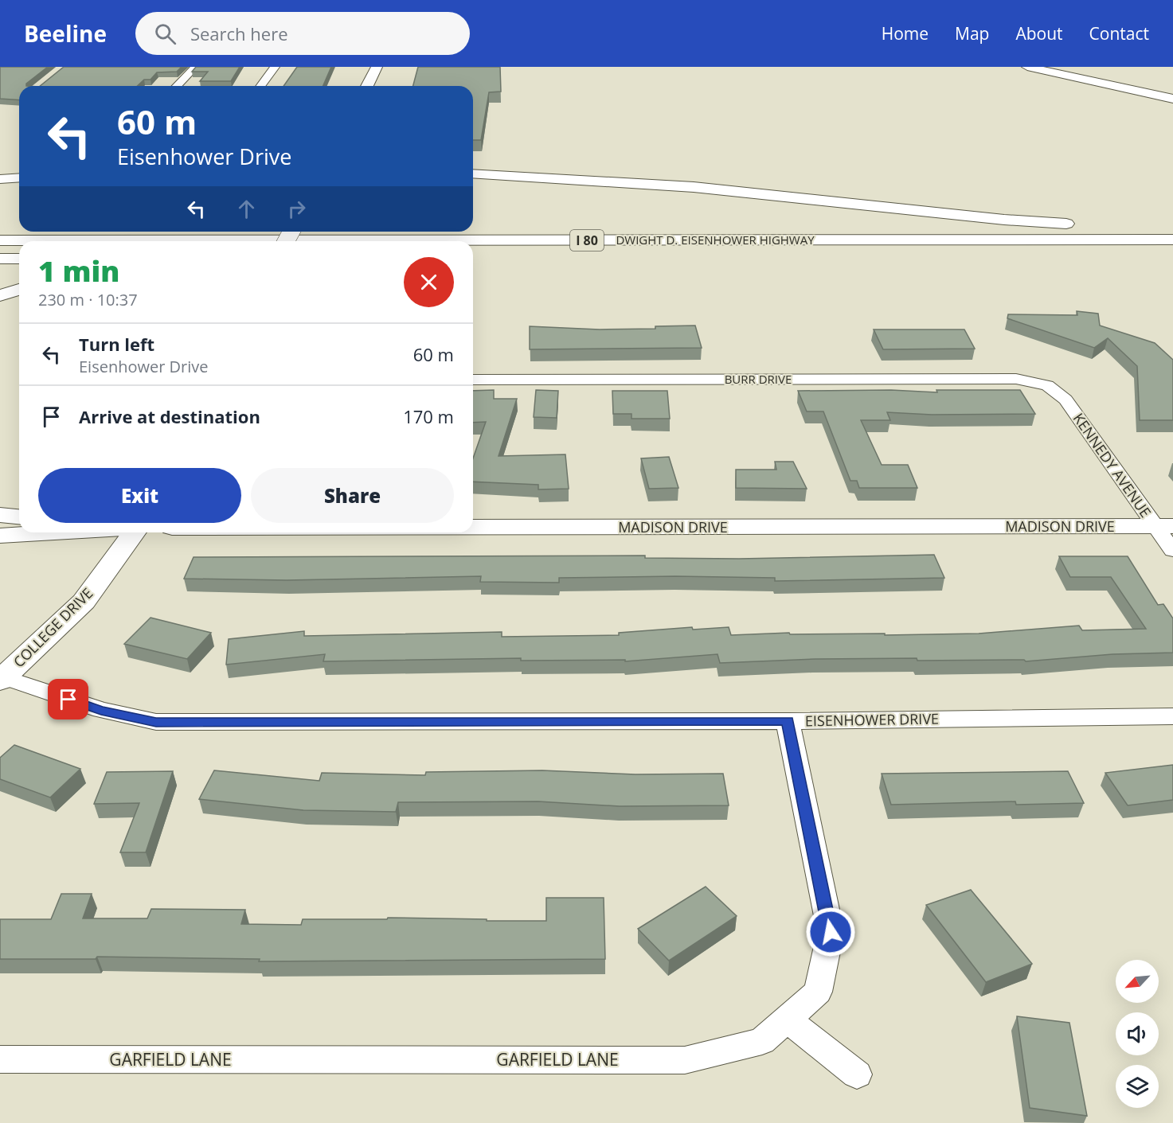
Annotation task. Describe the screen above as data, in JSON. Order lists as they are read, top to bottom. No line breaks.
{"streets":{"main road":["I 80","DWIGHT D. EISENHOWER HIGHWAY","MADISON DRIVE","COLLEGE DRIVE"],"street":["BURR DRIVE","KENNEDY AVENUE","EISENHOWER DRIVE","GARFIELD LANE"]},"crossings":[["BURR DRIVE","KENNEDY AVENUE"],["KENNEDY AVENUE","MADISON DRIVE"],["COLLEGE DRIVE","EISENHOWER DRIVE"],["EISENHOWER DRIVE","GARFIELD LANE"]],"north":"bottom left","page":{"header":"Beeline","search":"Search here","nav":["Home","Map","About","Contact"],"turn":["60 m","Eisenhower Drive"],"heading":["1 min","230 m · 10:37"],"list":[{"name":"Turn left","note":"Eisenhower Drive","value":"60 m"},{"name":"Arrive at destination","value":"170 m"}],"buttons":["Exit","Share"]}}
